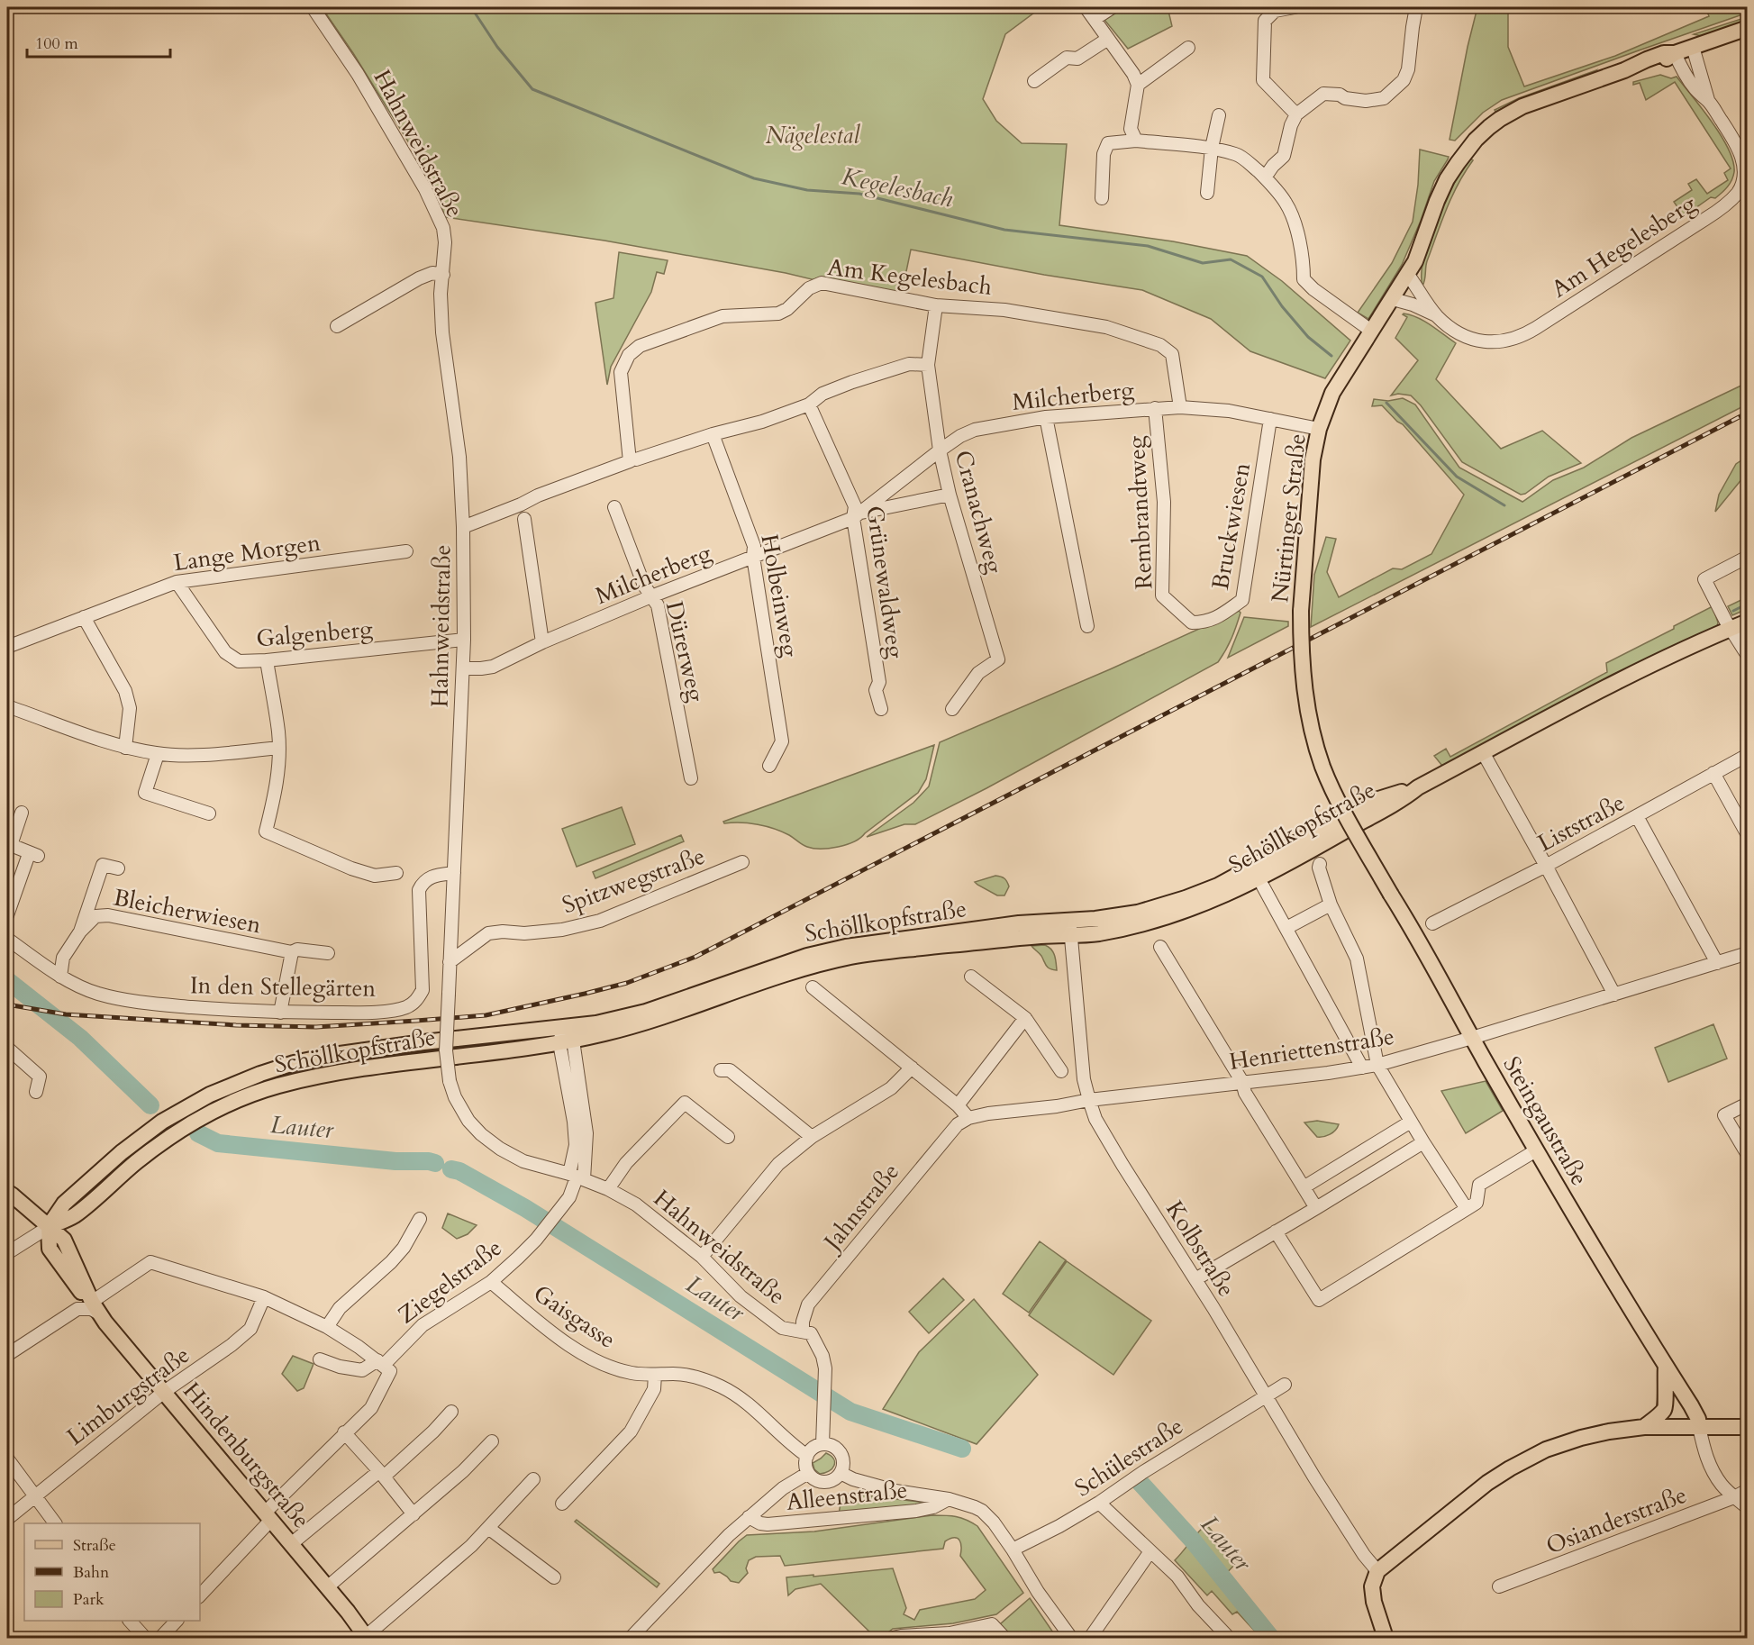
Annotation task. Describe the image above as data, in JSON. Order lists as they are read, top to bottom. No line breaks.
{"streets":{"main road":["Nürtinger Straße","Schöllkopfstraße","Steingaustraße","Hindenburgstraße"],"street":["Hahnweidstraße","Am Hegelesberg","Am Kegelesbach","Milcherberg","Cranachweg","Rembrandtweg","Bruckwiesen","Lange Morgen","Grünewaldweg","Holbeinweg","Galgenberg","Dürerweg","Liststraße","Spitzwegstraße","Bleicherwiesen","In den Stellegärten","Henriettenstraße","Jahnstraße","Kolbstraße","Ziegelstraße","Gaisgasse","Limburgstraße","Schülestraße","Alleenstraße","Osianderstraße"]},"crossings":[["Hahnweidstraße","Am Kegelesbach"],["Hahnweidstraße","Milcherberg"],["Hahnweidstraße","Galgenberg"],["Hahnweidstraße","Spitzwegstraße"],["Hahnweidstraße","In den Stellegärten"],["Hahnweidstraße","Jahnstraße"],["Hahnweidstraße","Ziegelstraße"],["Am Hegelesberg","Nürtinger Straße"],["Am Kegelesbach","Milcherberg"],["Am Kegelesbach","Cranachweg"],["Milcherberg","Cranachweg"],["Milcherberg","Rembrandtweg"],["Milcherberg","Nürtinger Straße"],["Milcherberg","Bruckwiesen"],["Milcherberg","Grünewaldweg"],["Milcherberg","Holbeinweg"],["Milcherberg","Dürerweg"],["Rembrandtweg","Bruckwiesen"],["Nürtinger Straße","Steingaustraße"],["Lange Morgen","Galgenberg"],["Schöllkopfstraße","Kolbstraße"],["Schöllkopfstraße","Ziegelstraße"],["Schöllkopfstraße","Hindenburgstraße"],["Bleicherwiesen","In den Stellegärten"],["Henriettenstraße","Steingaustraße"],["Henriettenstraße","Jahnstraße"],["Henriettenstraße","Kolbstraße"],["Kolbstraße","Schülestraße"],["Ziegelstraße","Gaisgasse"],["Gaisgasse","Alleenstraße"],["Limburgstraße","Hindenburgstraße"],["Schülestraße","Alleenstraße"]],"water":["Kegelesbach","Lauter"],"parks":["Nägelestal"],"legend":["Straße","Bahn","Park"],"scale_bar":"100 m"}
